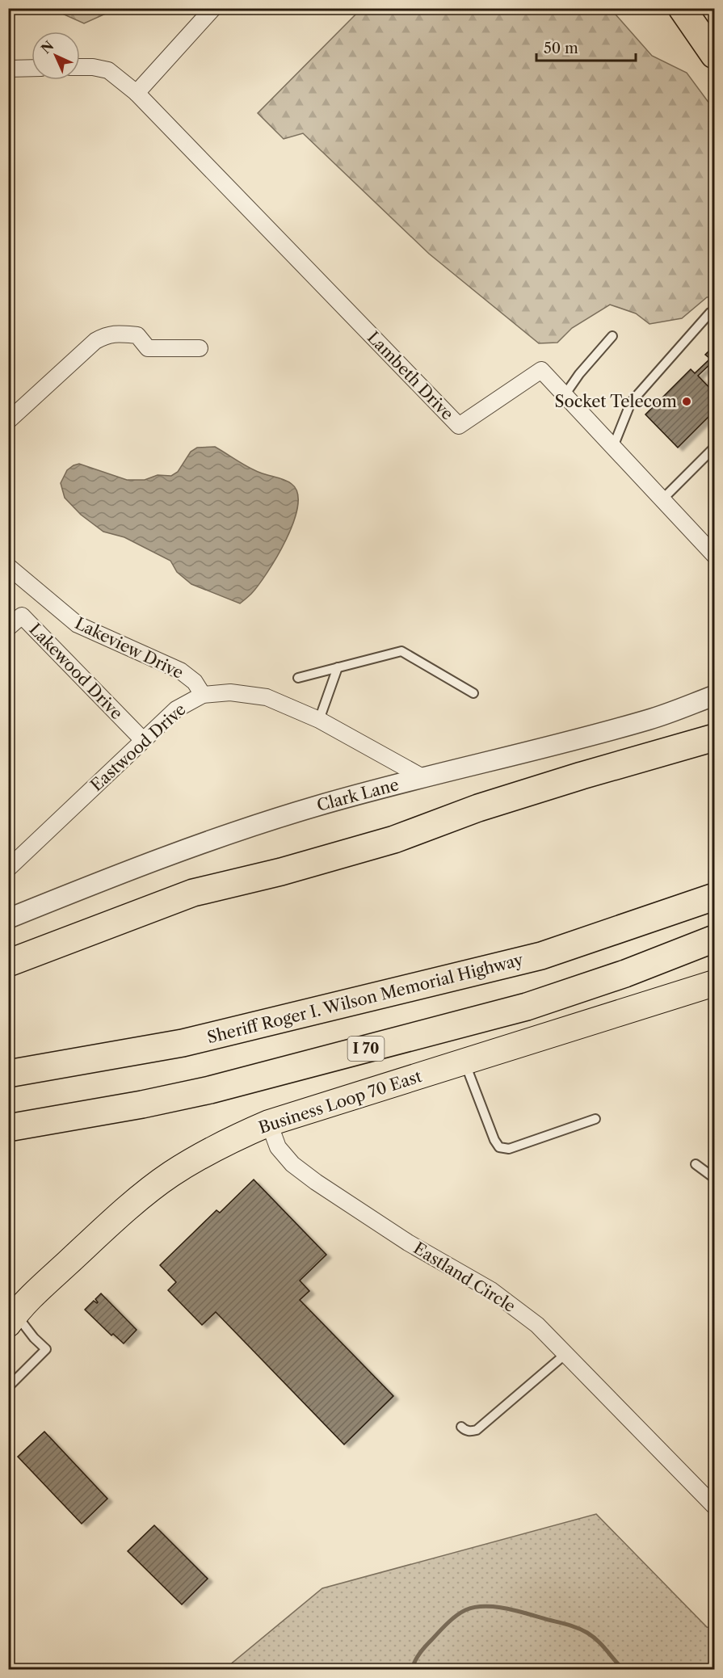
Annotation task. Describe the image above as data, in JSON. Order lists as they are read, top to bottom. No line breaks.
{"streets":{"highway":["Sheriff Roger I. Wilson Memorial Highway","I 70"],"main road":["Business Loop 70 East"],"street":["Lambeth Drive","Lakeview Drive","Lakewood Drive","Eastwood Drive","Clark Lane","Eastland Circle"]},"crossings":[["Lakeview Drive","Eastwood Drive"],["Lakewood Drive","Eastwood Drive"],["Eastwood Drive","Clark Lane"],["Business Loop 70 East","Eastland Circle"]],"places":["Socket Telecom"],"scale_bar":"50 m","north":"top left"}
